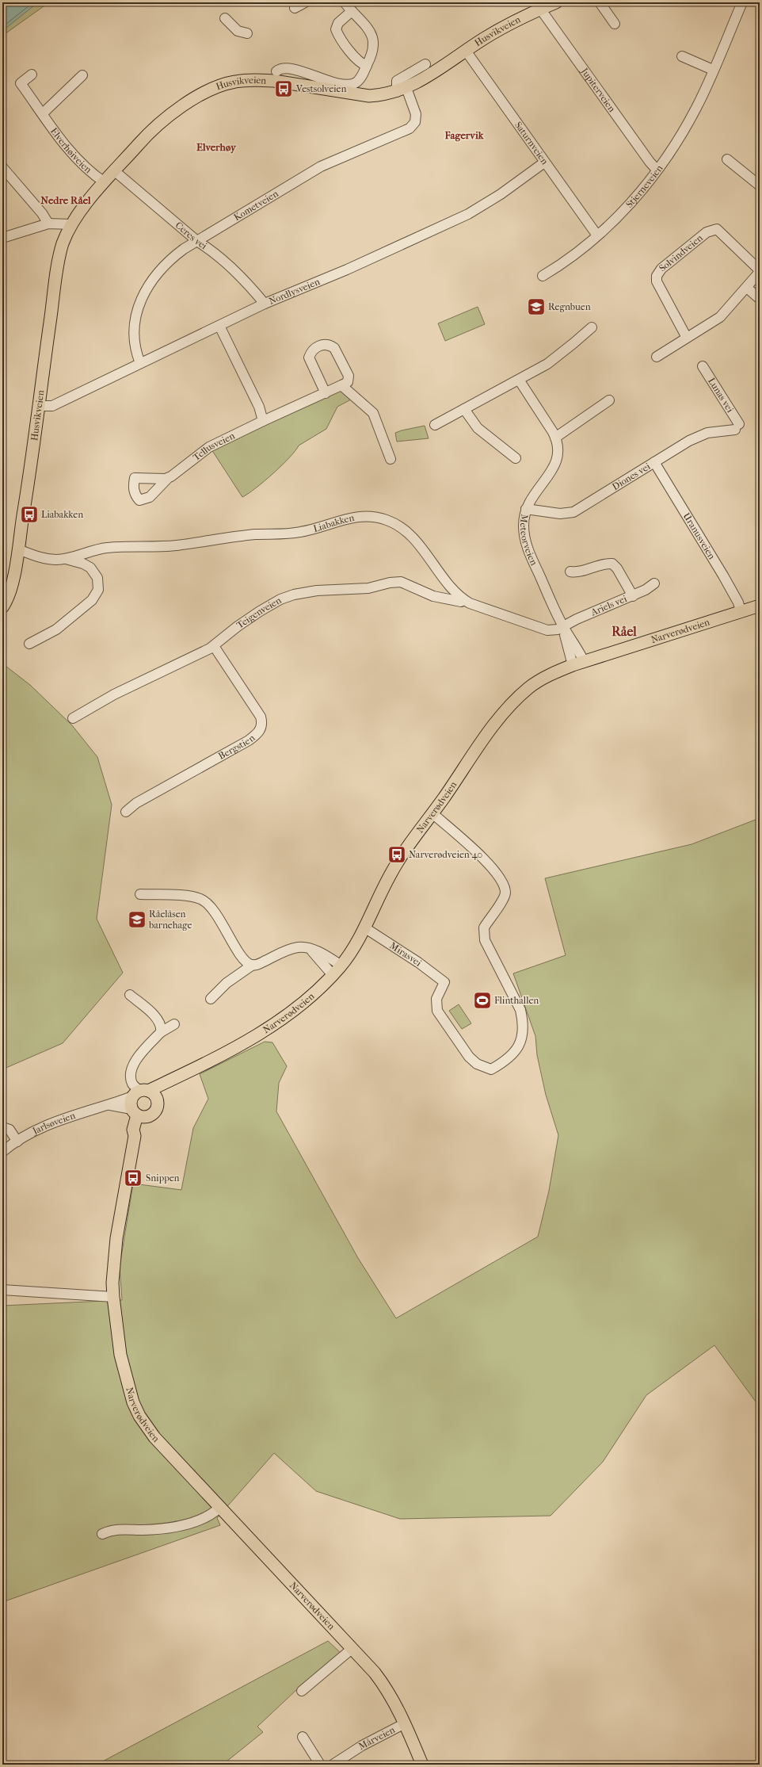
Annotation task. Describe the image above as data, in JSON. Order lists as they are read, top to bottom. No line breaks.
{"streets":{"main road":["Husvikveien","Narverødveien"],"street":["Jupiterveien","Saturnveien","Elverhøiveien","Stjerneveien","Kometveien","Ceres vei","Solvindveien","Nordlysveien","Lunas vei","Tellusveien","Diones vei","Liabakken","Uranusveien","Meteorveien","Ariels vei","Teigenveien","Bergstien","Mirasvei","Jarlsøveien","Mårveien"]},"crossings":[["Husvikveien","Jupiterveien"],["Husvikveien","Saturnveien"],["Husvikveien","Elverhøiveien"],["Husvikveien","Kometveien"],["Husvikveien","Ceres vei"],["Husvikveien","Nordlysveien"],["Husvikveien","Liabakken"],["Jupiterveien","Stjerneveien"],["Saturnveien","Stjerneveien"],["Saturnveien","Nordlysveien"],["Kometveien","Ceres vei"],["Kometveien","Nordlysveien"],["Ceres vei","Nordlysveien"],["Lunas vei","Diones vei"],["Diones vei","Uranusveien"],["Diones vei","Meteorveien"],["Liabakken","Meteorveien"],["Liabakken","Ariels vei"],["Liabakken","Teigenveien"],["Uranusveien","Narverødveien"],["Meteorveien","Ariels vei"],["Teigenveien","Bergstien"],["Narverødveien","Mirasvei"],["Narverødveien","Jarlsøveien"],["Narverødveien","Mårveien"]],"districts":["Fagervik","Elverhøy","Nedre Råel","Råel"],"places":{"bus stop":["Vestsolveien","Liabakken","Narverødveien 40","Snippen"],"school or university":["Regnbuen","Råelåsen barnehage"],"sports":["Flinthallen"]}}
